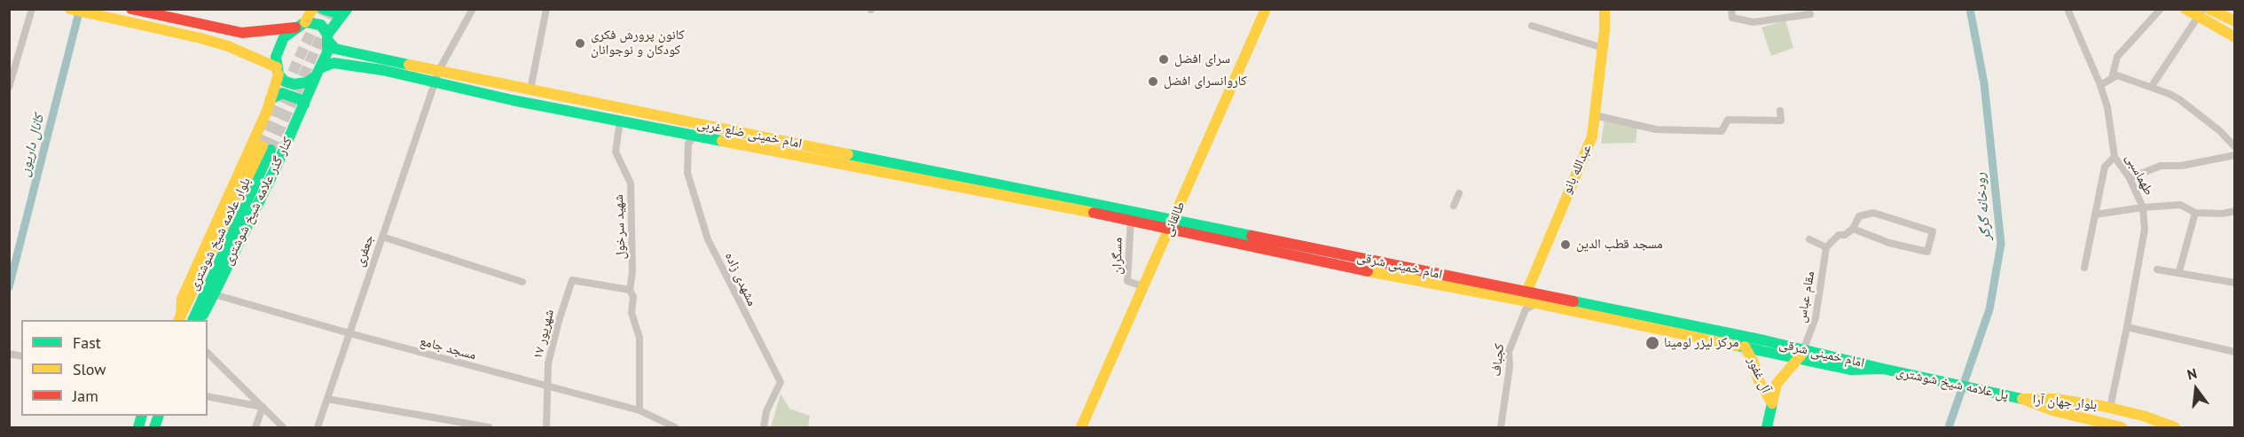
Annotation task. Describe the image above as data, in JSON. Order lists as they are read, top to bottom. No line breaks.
{"streets":{"main road":["امام خمینی ضلع غربی","عبدالله بانو","کنار گذر علامه شیخ شوشتری","طالقانی","بلوار علامه شیخ شوشتری","امام خمینی شرقی","آل غفور","پل علامه شیخ شوشتری","بلوار جهان آرا"],"street":["طهماسبی","شهید سرخول","جعفری","مسگران","مشهدی زاده","مقام عباس","۱۷ شهریور","مسجد جامع","کجباف"]},"crossings":[["امام خمینی ضلع غربی","کنار گذر علامه شیخ شوشتری"],["امام خمینی ضلع غربی","طالقانی"],["امام خمینی ضلع غربی","شهید سرخول"],["امام خمینی ضلع غربی","جعفری"],["امام خمینی ضلع غربی","مسگران"],["امام خمینی ضلع غربی","امام خمینی شرقی"],["امام خمینی ضلع غربی","مشهدی زاده"],["عبدالله بانو","امام خمینی شرقی"],["طهماسبی","بلوار جهان آرا"],["کنار گذر علامه شیخ شوشتری","مسجد جامع"],["طالقانی","امام خمینی شرقی"],["شهید سرخول","۱۷ شهریور"],["جعفری","مسجد جامع"],["امام خمینی شرقی","مقام عباس"],["امام خمینی شرقی","کجباف"],["امام خمینی شرقی","آل غفور"],["امام خمینی شرقی","پل علامه شیخ شوشتری"],["مقام عباس","آل غفور"],["۱۷ شهریور","مسجد جامع"],["پل علامه شیخ شوشتری","بلوار جهان آرا"]],"water":["کانال داریون","رودخانه گرگر"],"places":["کانون پرورش فکری کودکان و نوجوانان","سرای افضل","کاروانسرای افضل","مسجد قطب الدین","مرکز لیزر لومینا"],"legend":["Fast","Slow","Jam"],"north":"top"}
